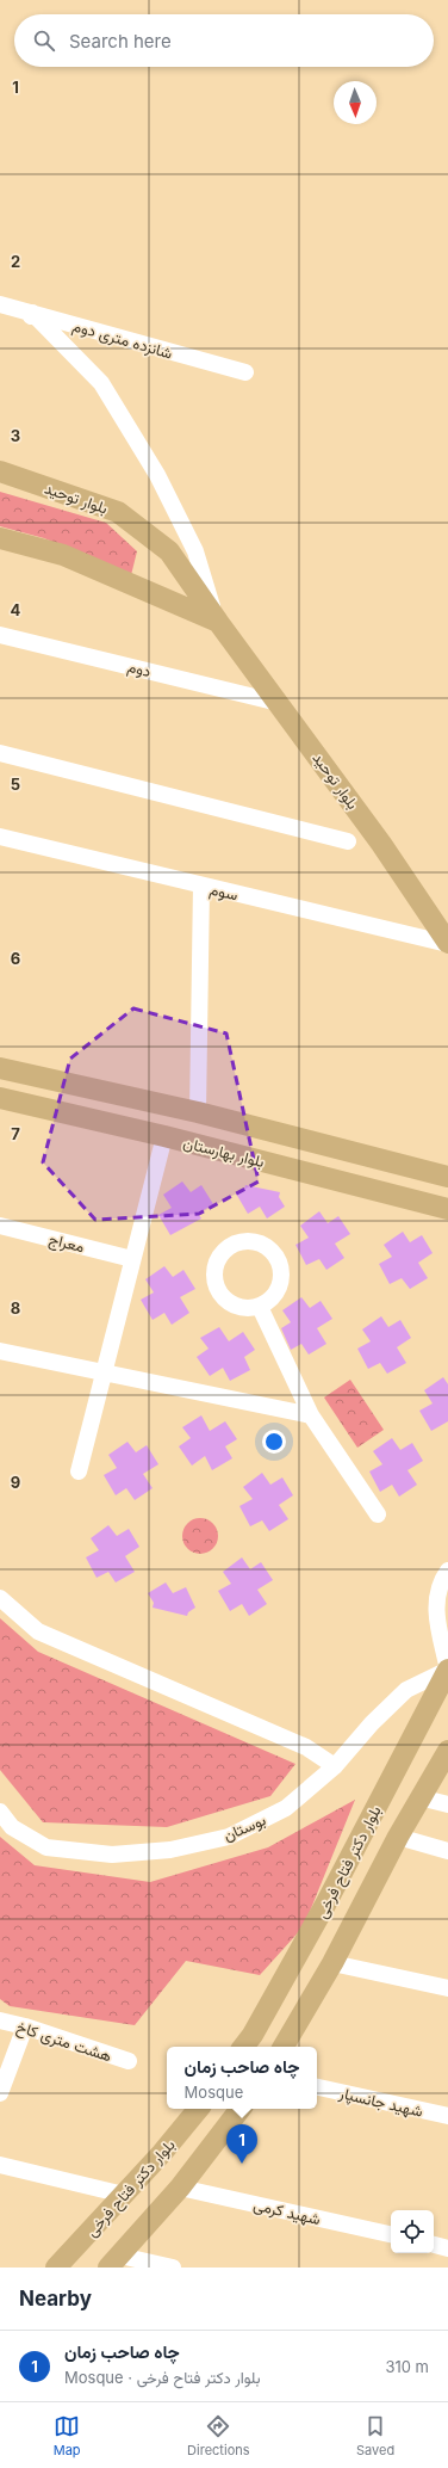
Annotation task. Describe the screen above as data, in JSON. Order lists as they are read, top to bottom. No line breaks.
{"streets":{"main road":["بلوار توحید","بلوار بهارستان","بلوار دکتر فتاح فرخی"],"street":["شانزده متری دوم","دوم","سوم","معراج","بوستان","هشت متری کاخ","شهید جانسپار","شهید کرمی"]},"crossings":[["بلوار توحید","دوم"],["بلوار توحید","سوم"],["بوستان","بلوار دکتر فتاح فرخی"]],"north":"bottom","page":{"search":"Search here","popup":["چاه صاحب زمان","Mosque"],"pins":"1","heading":"Nearby","list":[{"mark":"1","name":"چاه صاحب زمان","note":"Mosque · بلوار دکتر فتاح فرخی","value":"310 m"}],"nav":["Map","Directions","Saved"]},"grid":{"rows":["1","2","3","4","5","6","7","8","9"]}}
